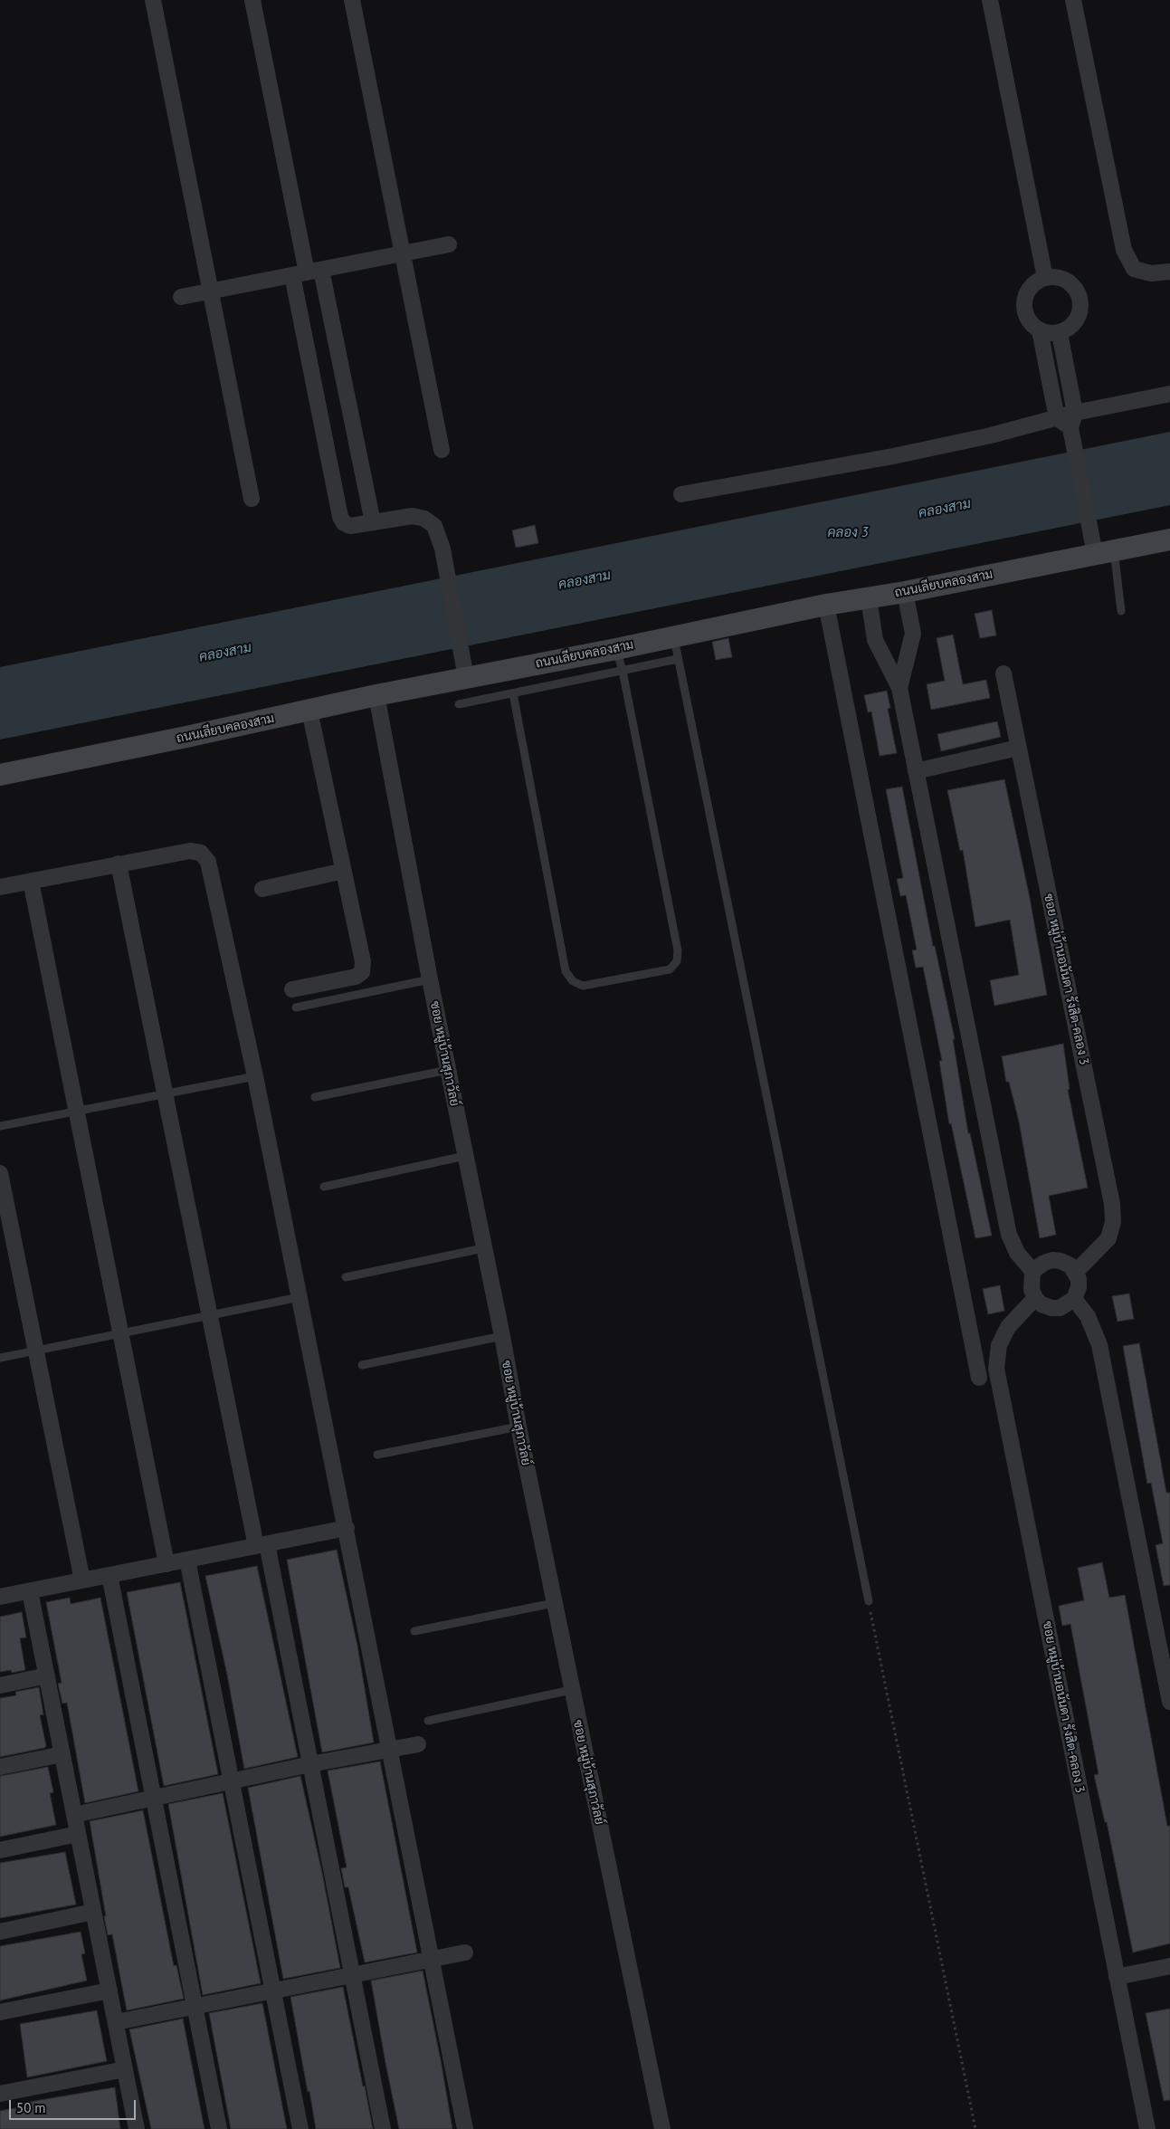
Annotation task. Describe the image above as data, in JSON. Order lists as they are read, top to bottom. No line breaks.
{"streets":{"main road":["ถนนเลียบคลองสาม"],"street":["ซอย หมู่บ้านอนันดา รังสิต-คลอง 3","ซอย หมู่บ้านสุภาวัลย์"]},"crossings":[["ถนนเลียบคลองสาม","ซอย หมู่บ้านสุภาวัลย์"]],"water":["คลองสาม","คลอง 3"],"scale_bar":"50 m"}
